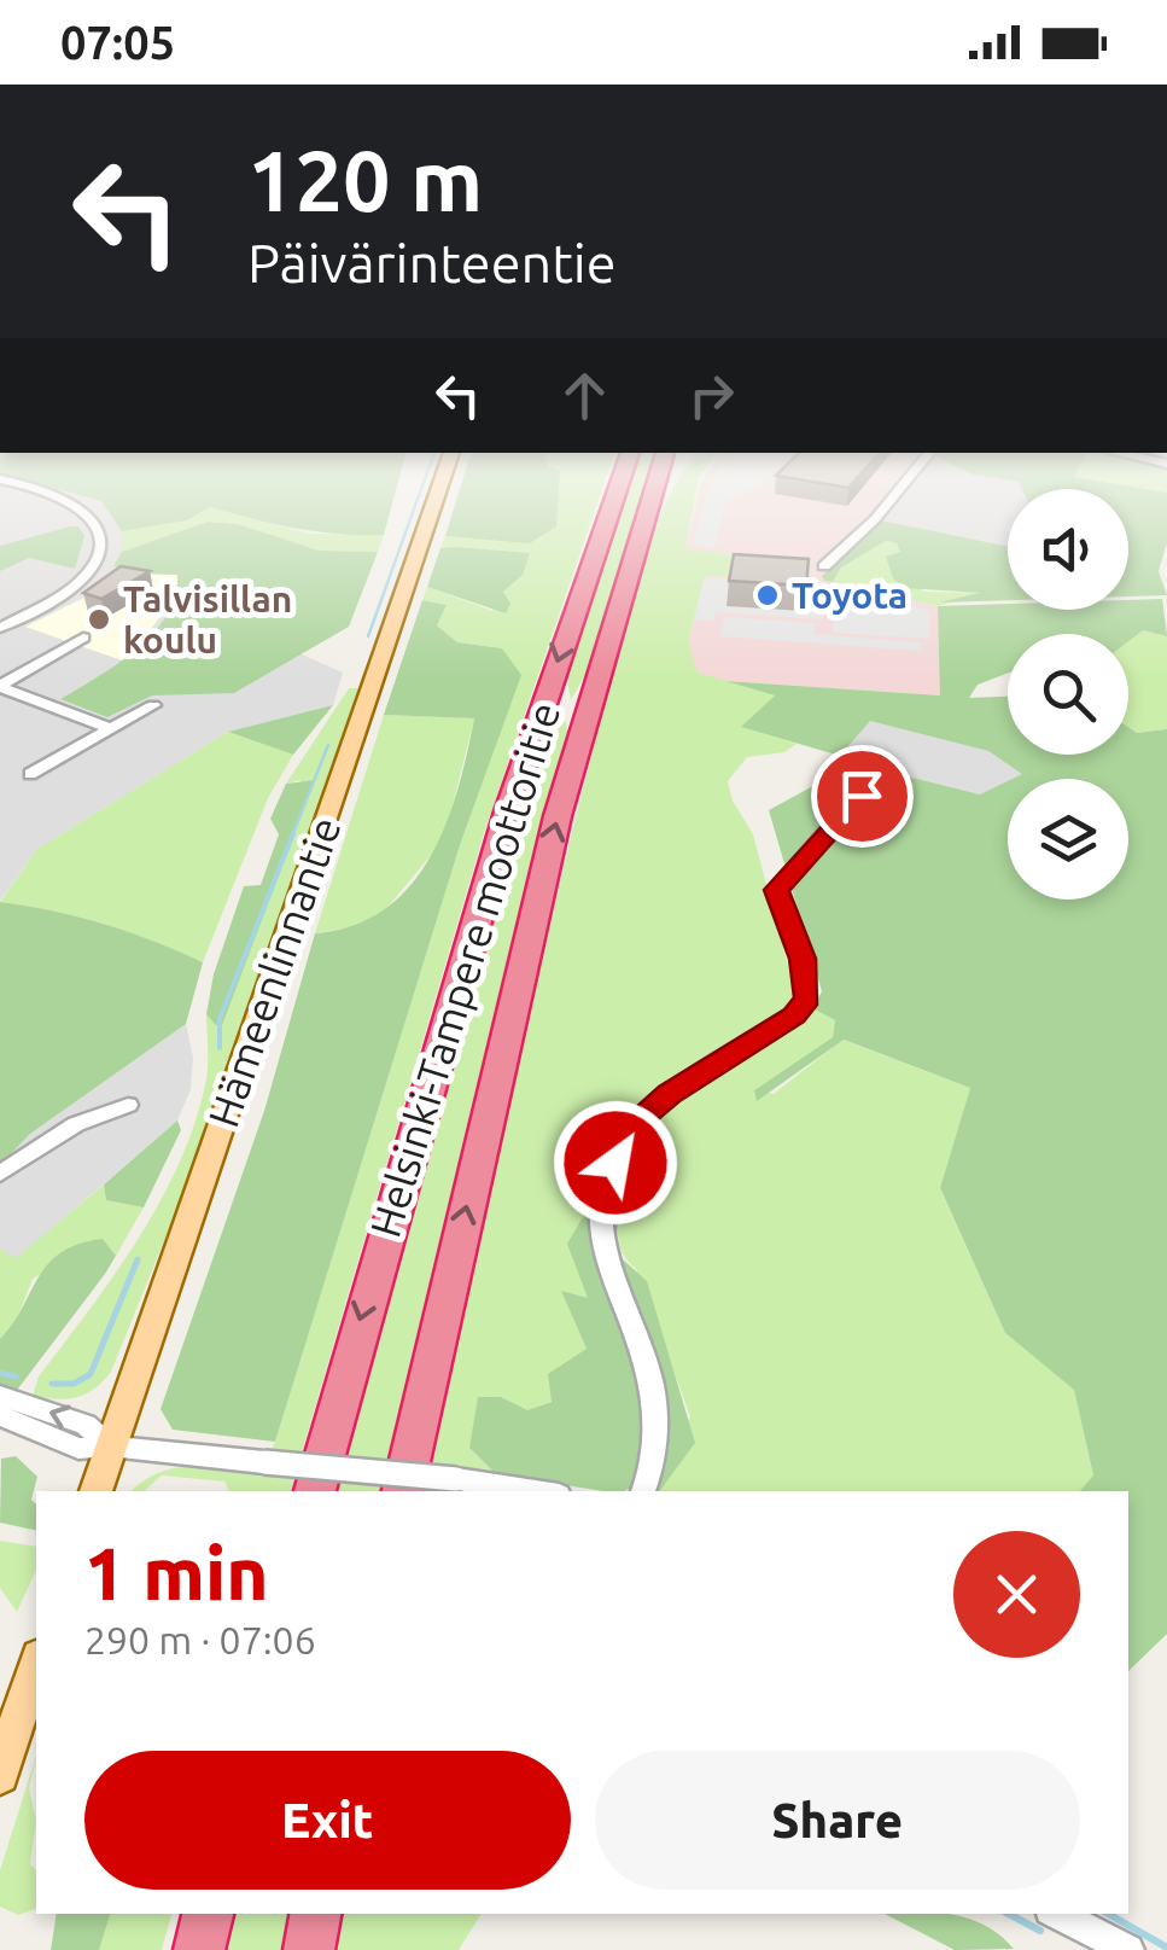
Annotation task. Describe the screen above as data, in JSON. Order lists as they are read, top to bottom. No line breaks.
{"streets":{"highway":["Helsinki-Tampere moottoritie"],"main road":["Hämeenlinnantie"]},"places":["Toyota","Talvisillan koulu"],"page":{"status":"07:05","turn":["120 m","Päivärinteentie"],"heading":["1 min","290 m · 07:06"],"buttons":["Exit","Share"]}}
